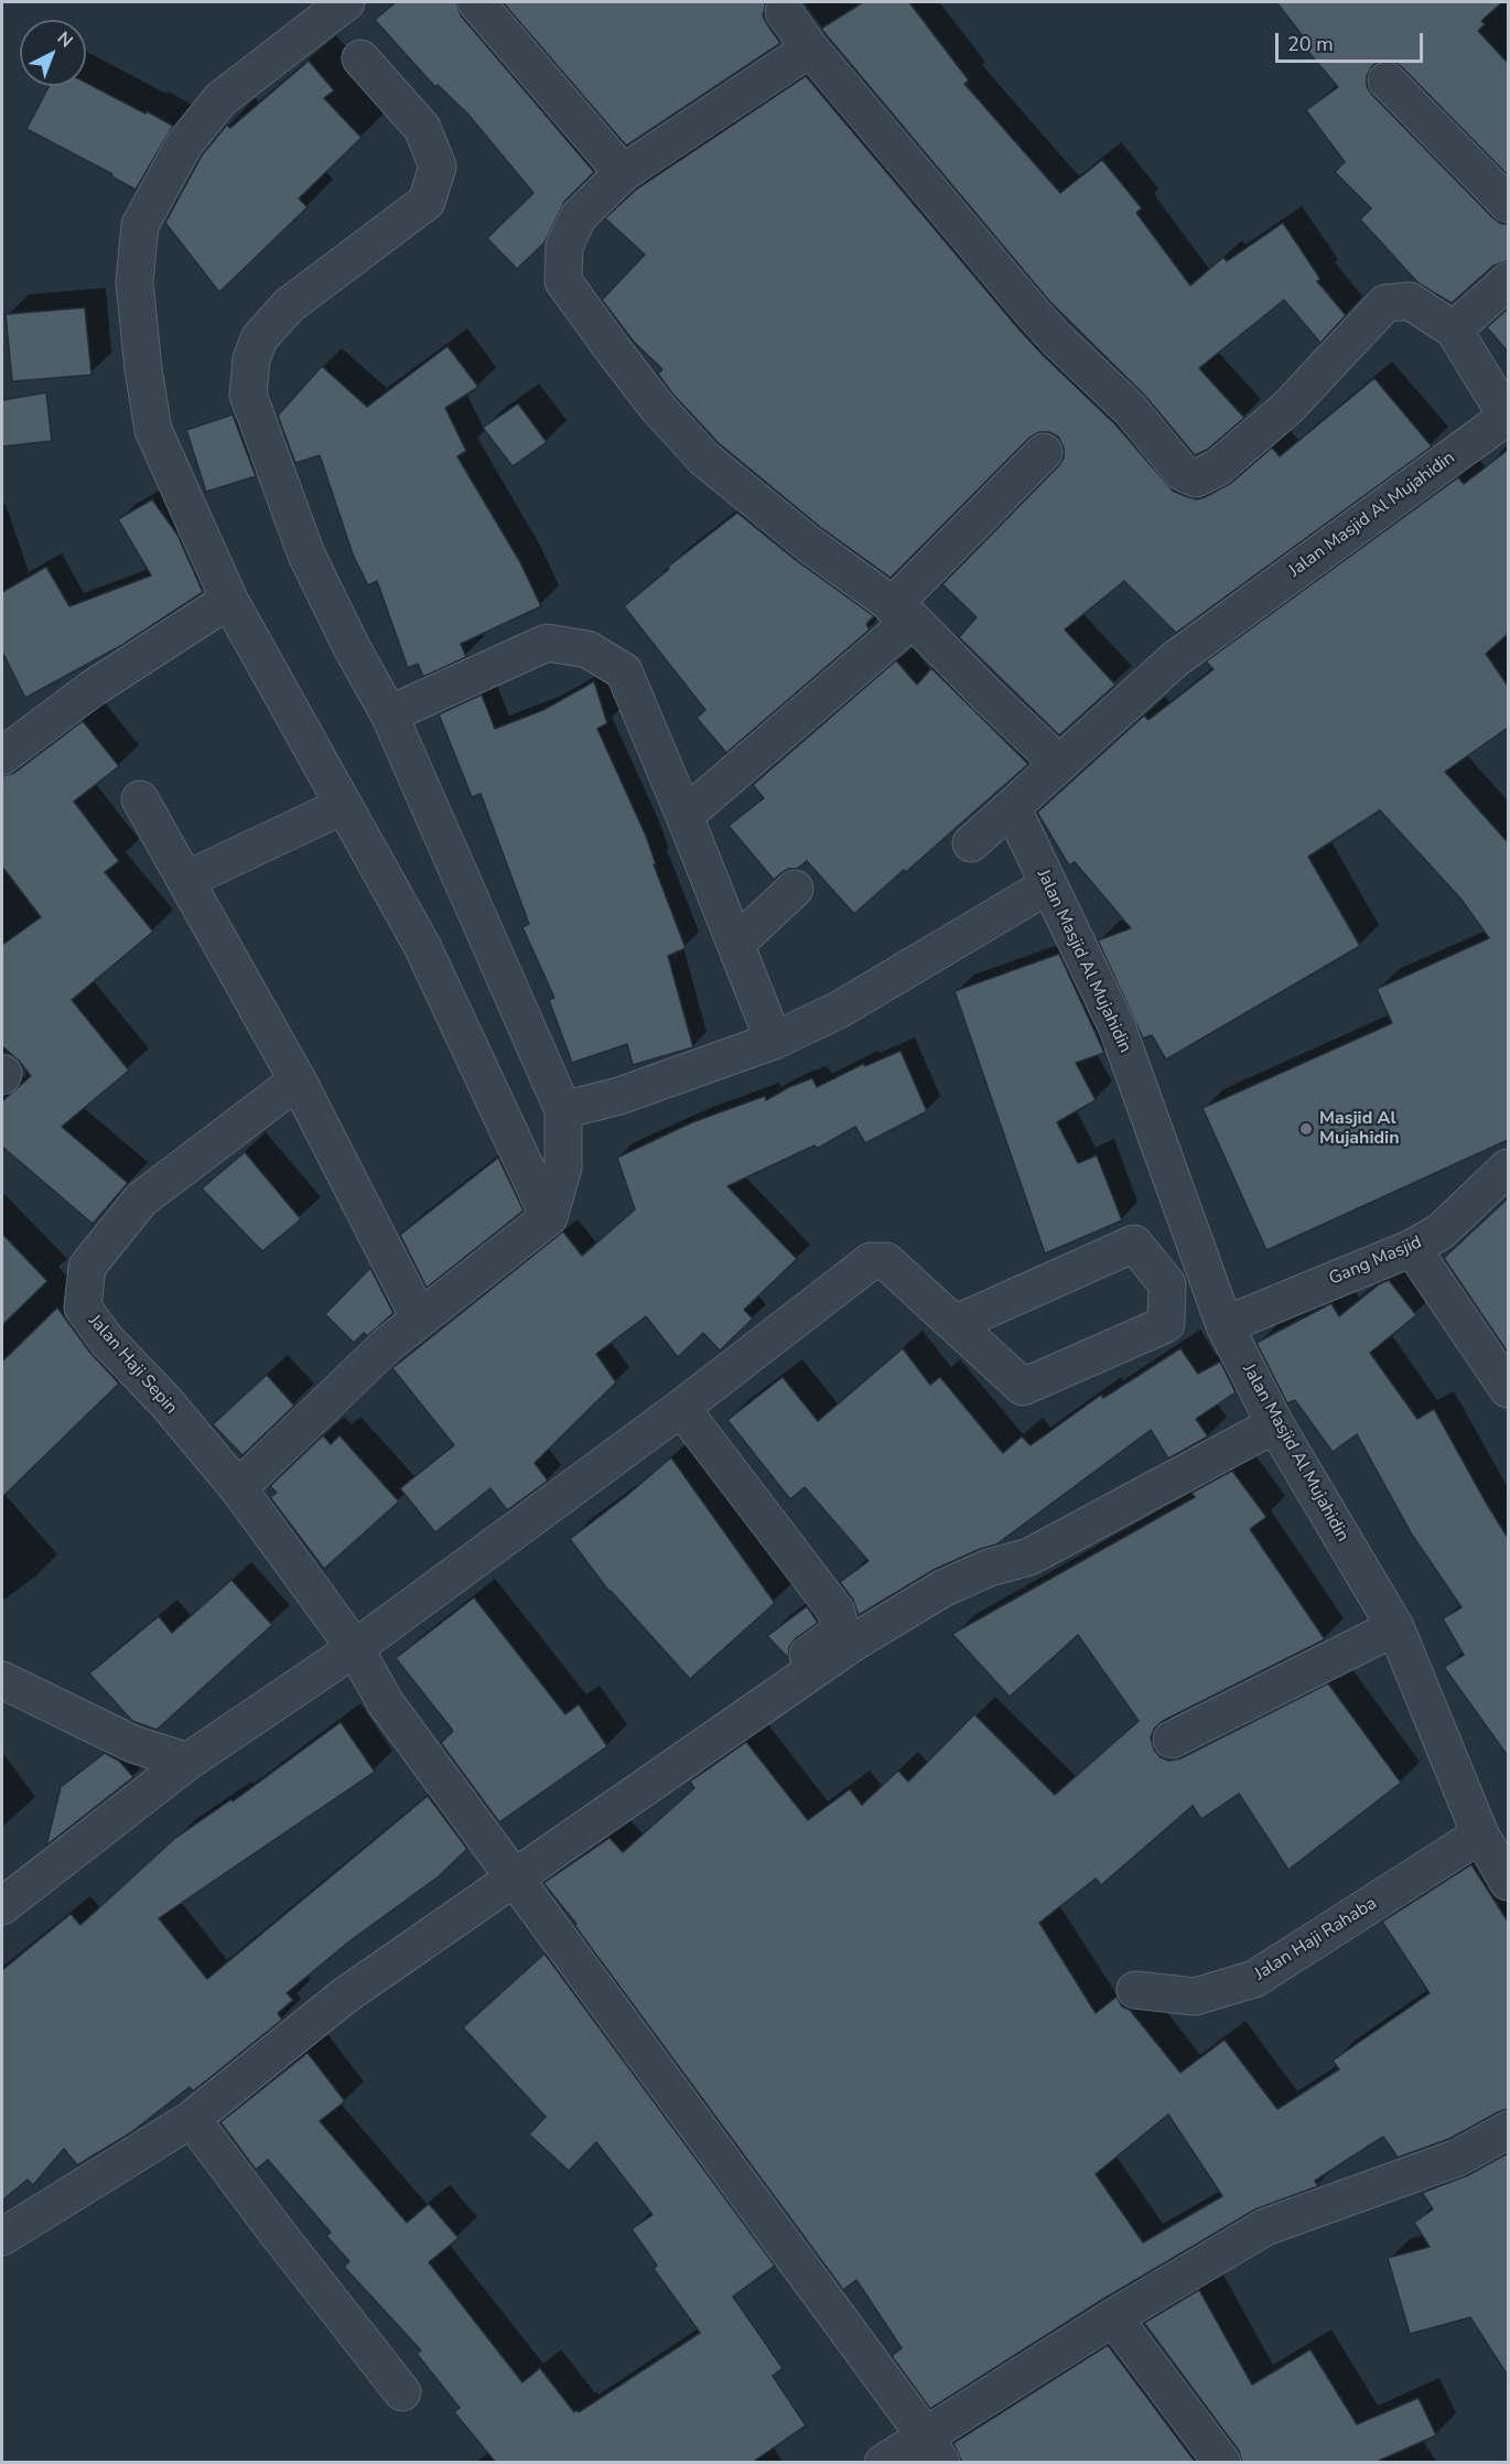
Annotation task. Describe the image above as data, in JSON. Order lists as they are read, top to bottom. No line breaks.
{"streets":{"street":["Jalan Masjid Al Mujahidin","Gang Masjid","Jalan Haji Sepin","Jalan Haji Rahaba"]},"crossings":[["Jalan Masjid Al Mujahidin","Gang Masjid"],["Jalan Masjid Al Mujahidin","Jalan Haji Rahaba"]],"places":["Masjid Al Mujahidin"],"scale_bar":"20 m","north":"top right"}
